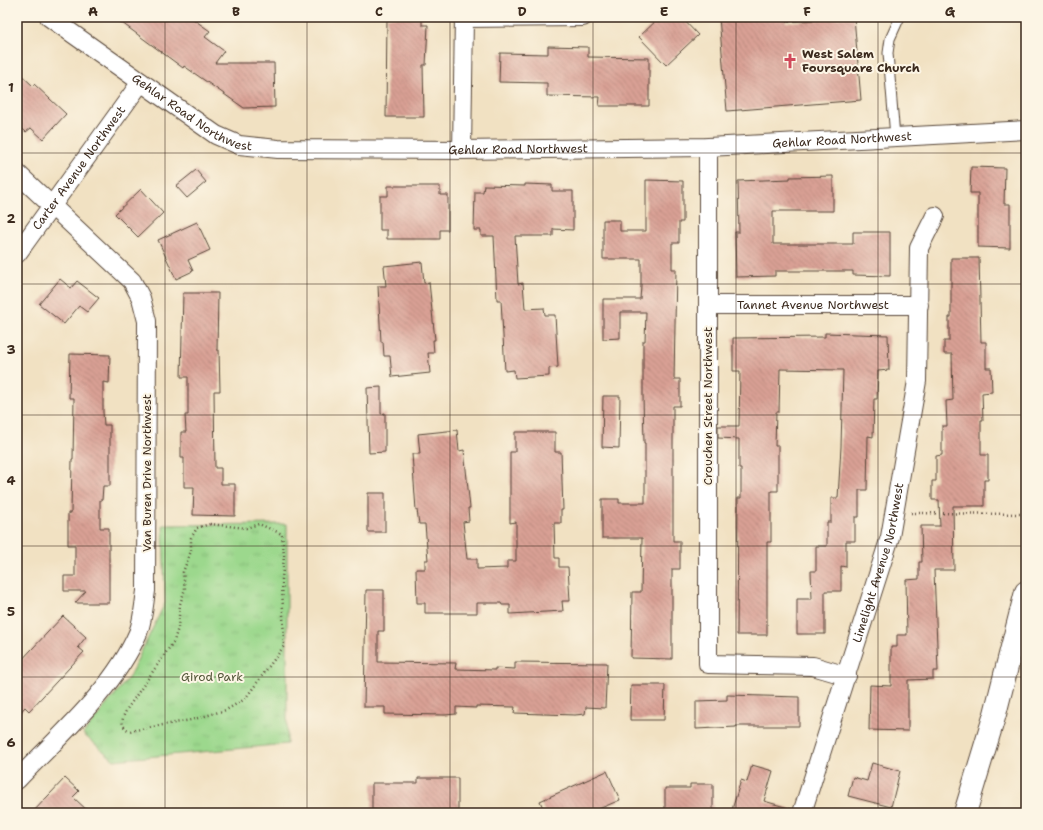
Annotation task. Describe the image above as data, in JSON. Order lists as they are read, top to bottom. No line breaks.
{"streets":{"street":["Gehlar Road Northwest","Carter Avenue Northwest","Tannet Avenue Northwest","Crouchen Street Northwest","Van Buren Drive Northwest","Limelight Avenue Northwest"]},"crossings":[["Gehlar Road Northwest","Carter Avenue Northwest"],["Gehlar Road Northwest","Crouchen Street Northwest"],["Carter Avenue Northwest","Van Buren Drive Northwest"],["Tannet Avenue Northwest","Crouchen Street Northwest"],["Tannet Avenue Northwest","Limelight Avenue Northwest"],["Crouchen Street Northwest","Limelight Avenue Northwest"]],"parks":["Girod Park"],"places":{"church":["West Salem Foursquare Church"]},"grid":{"columns":["A","B","C","D","E","F","G"],"rows":["1","2","3","4","5","6"]}}
